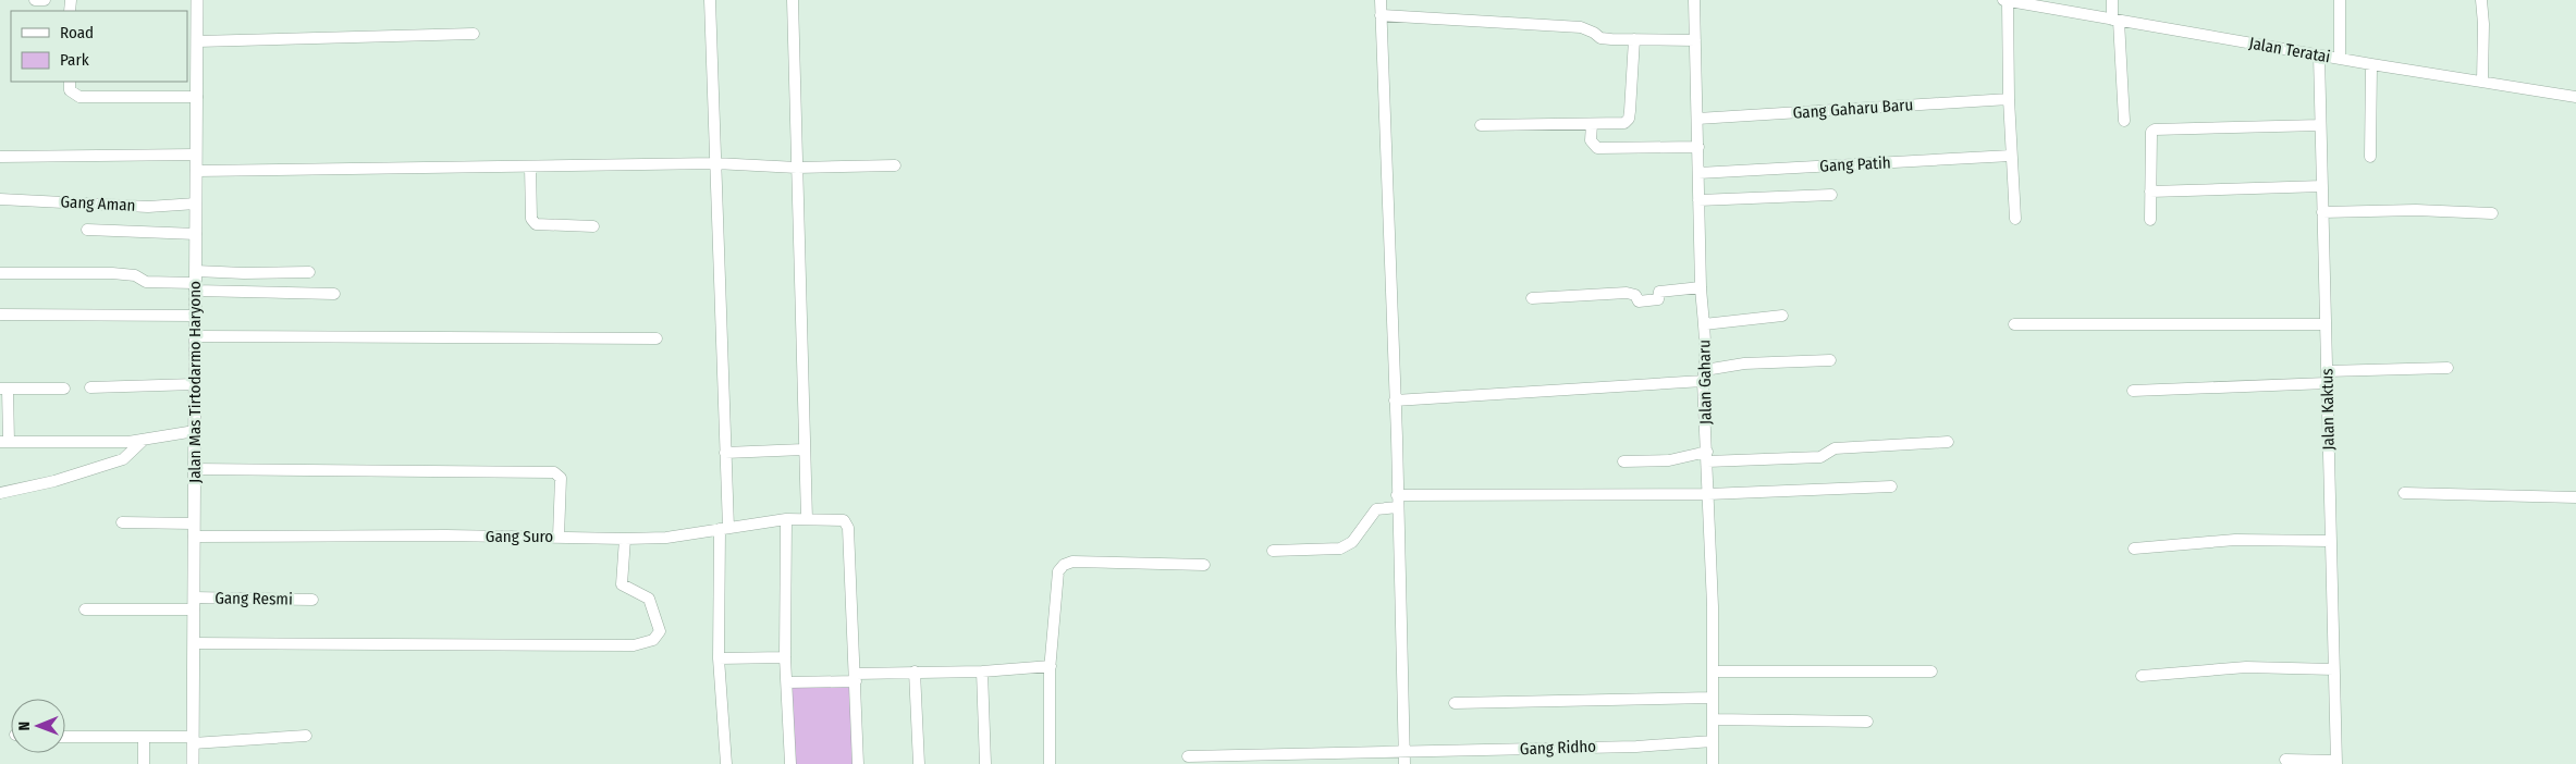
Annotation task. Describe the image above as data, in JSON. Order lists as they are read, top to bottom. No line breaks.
{"streets":{"street":["Jalan Teratai","Gang Gaharu Baru","Gang Patih","Gang Aman","Jalan Mas Tirtodarmo Haryono","Jalan Gaharu","Jalan Kaktus","Gang Suro","Gang Resmi","Gang Ridho"]},"crossings":[["Jalan Teratai","Jalan Kaktus"],["Gang Gaharu Baru","Jalan Gaharu"],["Gang Patih","Jalan Gaharu"],["Gang Aman","Jalan Mas Tirtodarmo Haryono"],["Jalan Mas Tirtodarmo Haryono","Gang Suro"],["Jalan Mas Tirtodarmo Haryono","Gang Resmi"],["Jalan Gaharu","Gang Ridho"]],"legend":["Road","Park"],"north":"left"}
